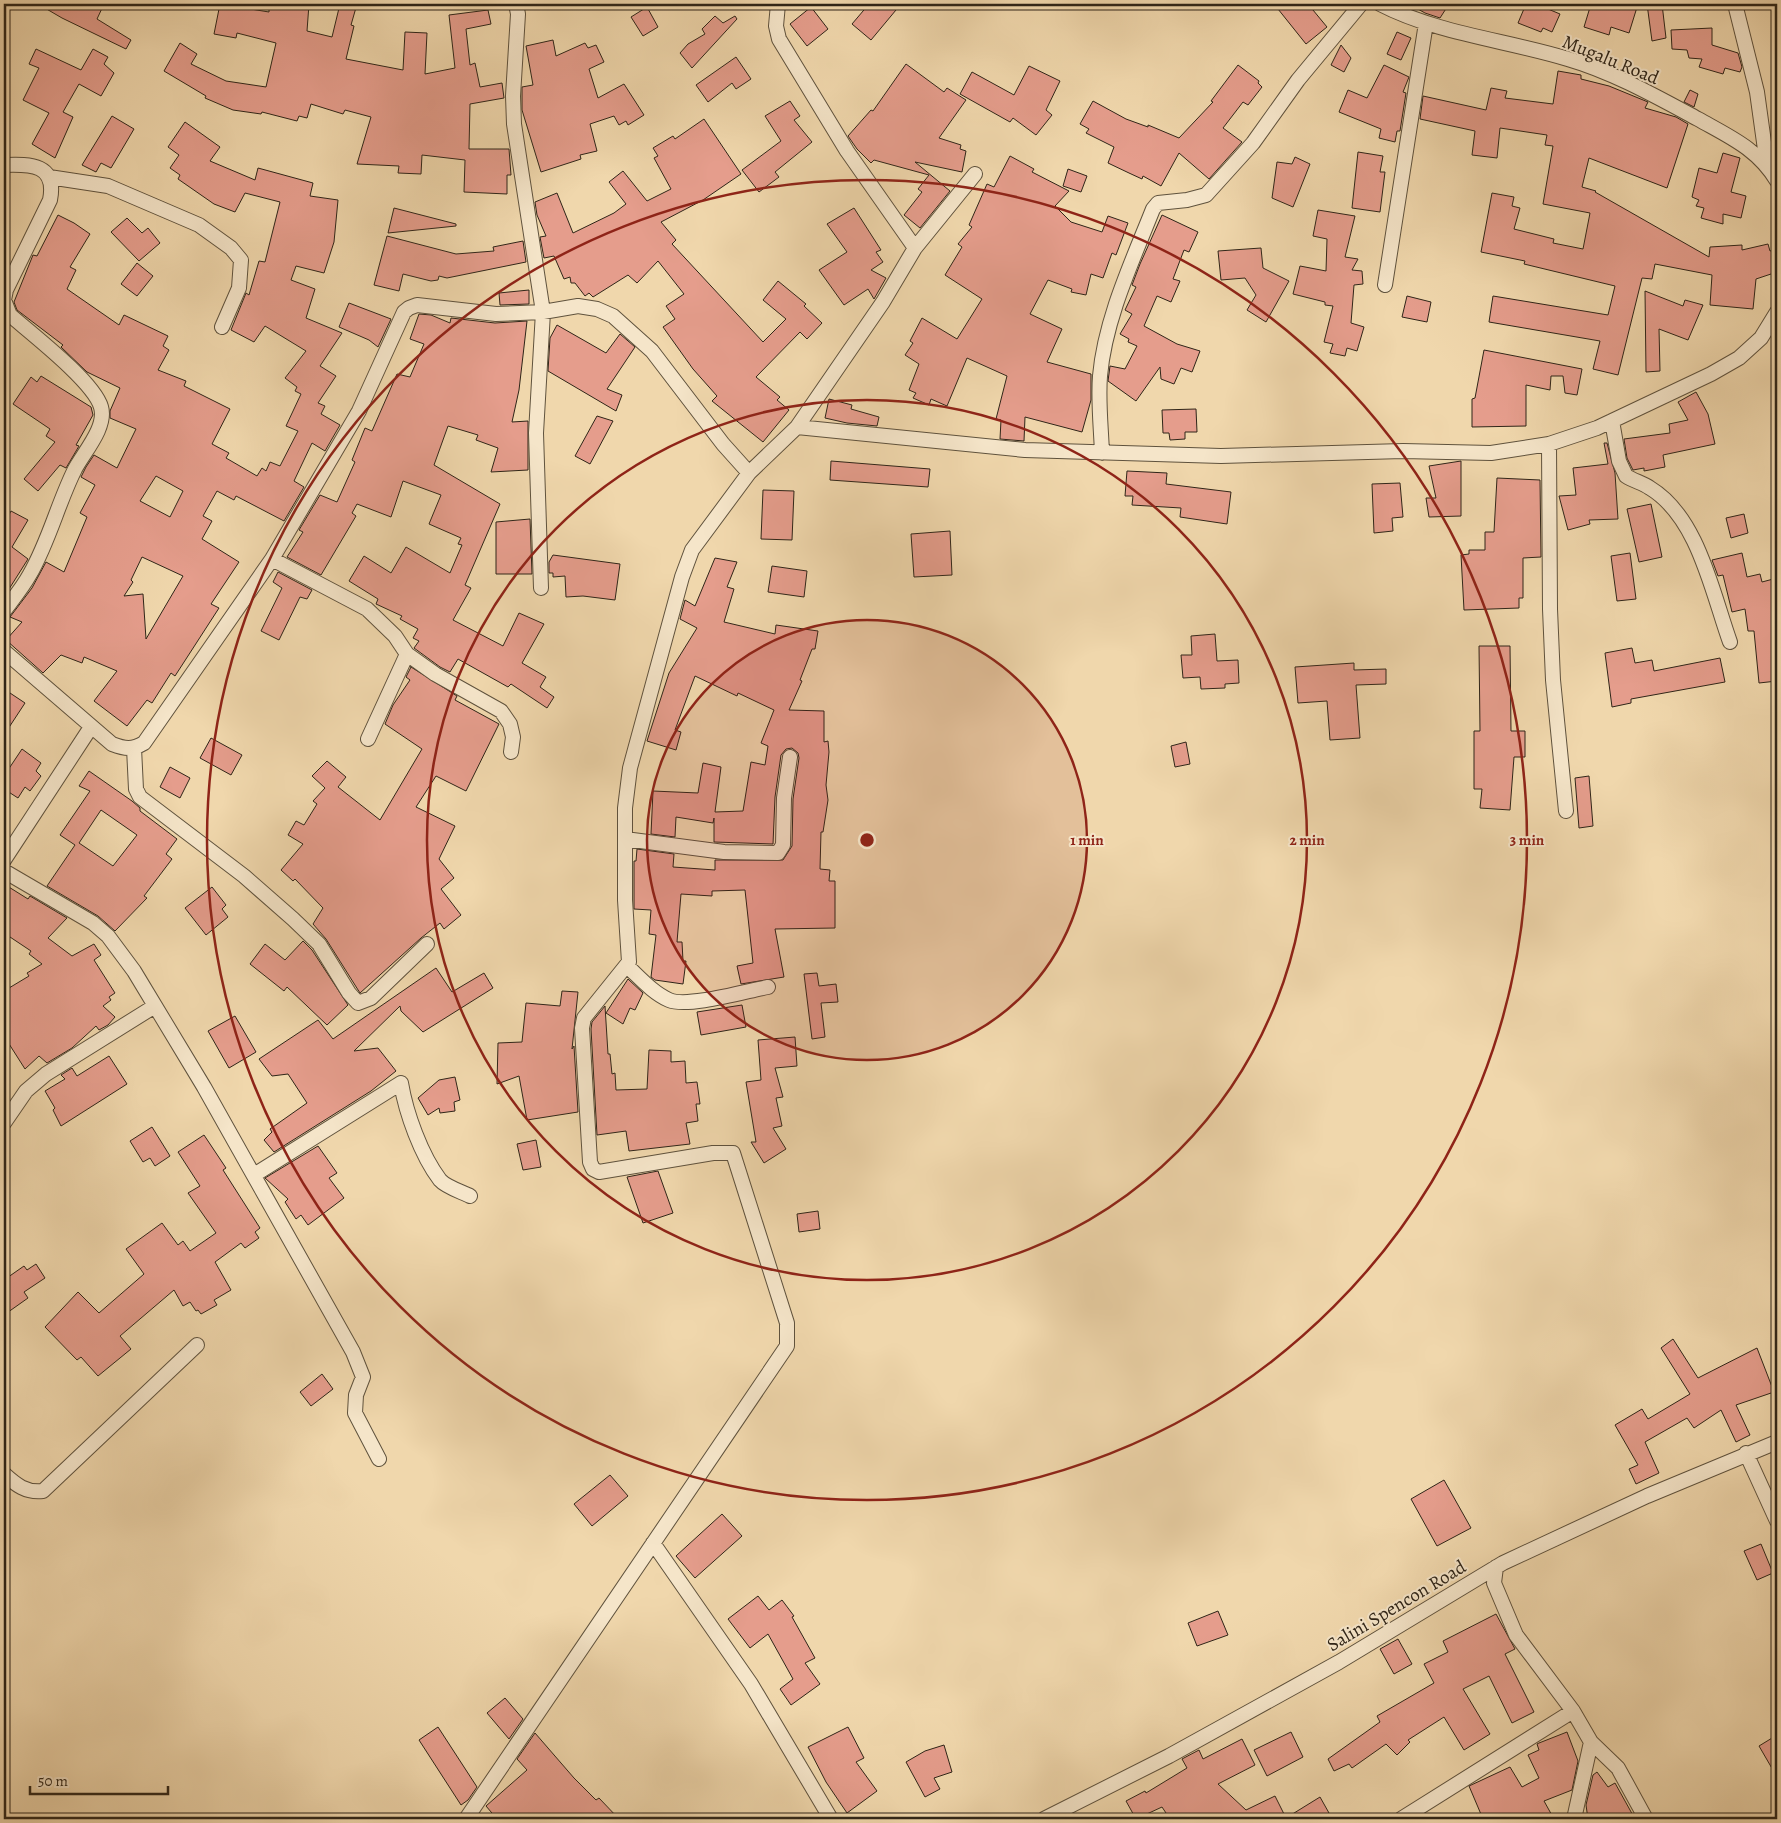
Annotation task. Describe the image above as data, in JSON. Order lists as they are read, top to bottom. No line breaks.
{"streets":{"street":["Mugalu Road","Salini Spencon Road"]},"scale_bar":"50 m","rings":["1 min","2 min","3 min"]}
